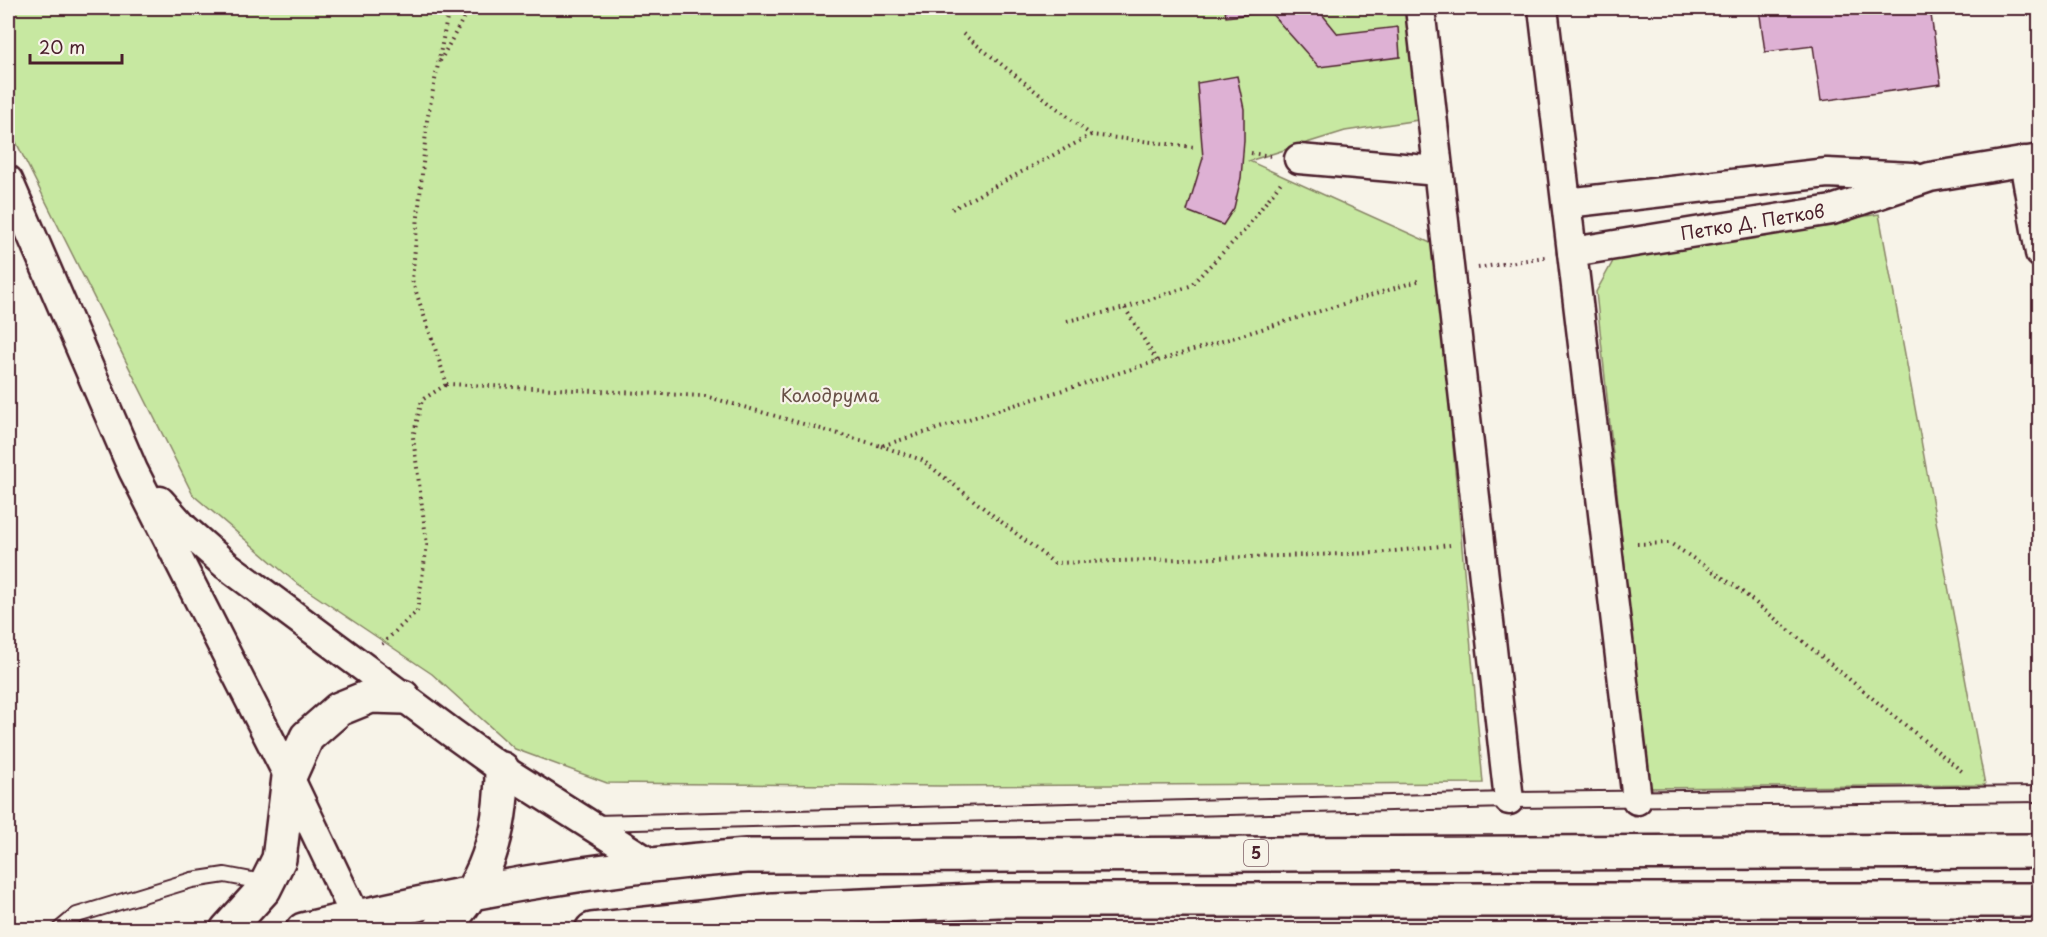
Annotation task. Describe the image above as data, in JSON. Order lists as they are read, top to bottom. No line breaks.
{"streets":{"main road":["5"],"street":["Петко Д. Петков"]},"parks":["Колодрума"],"scale_bar":"20 m"}
